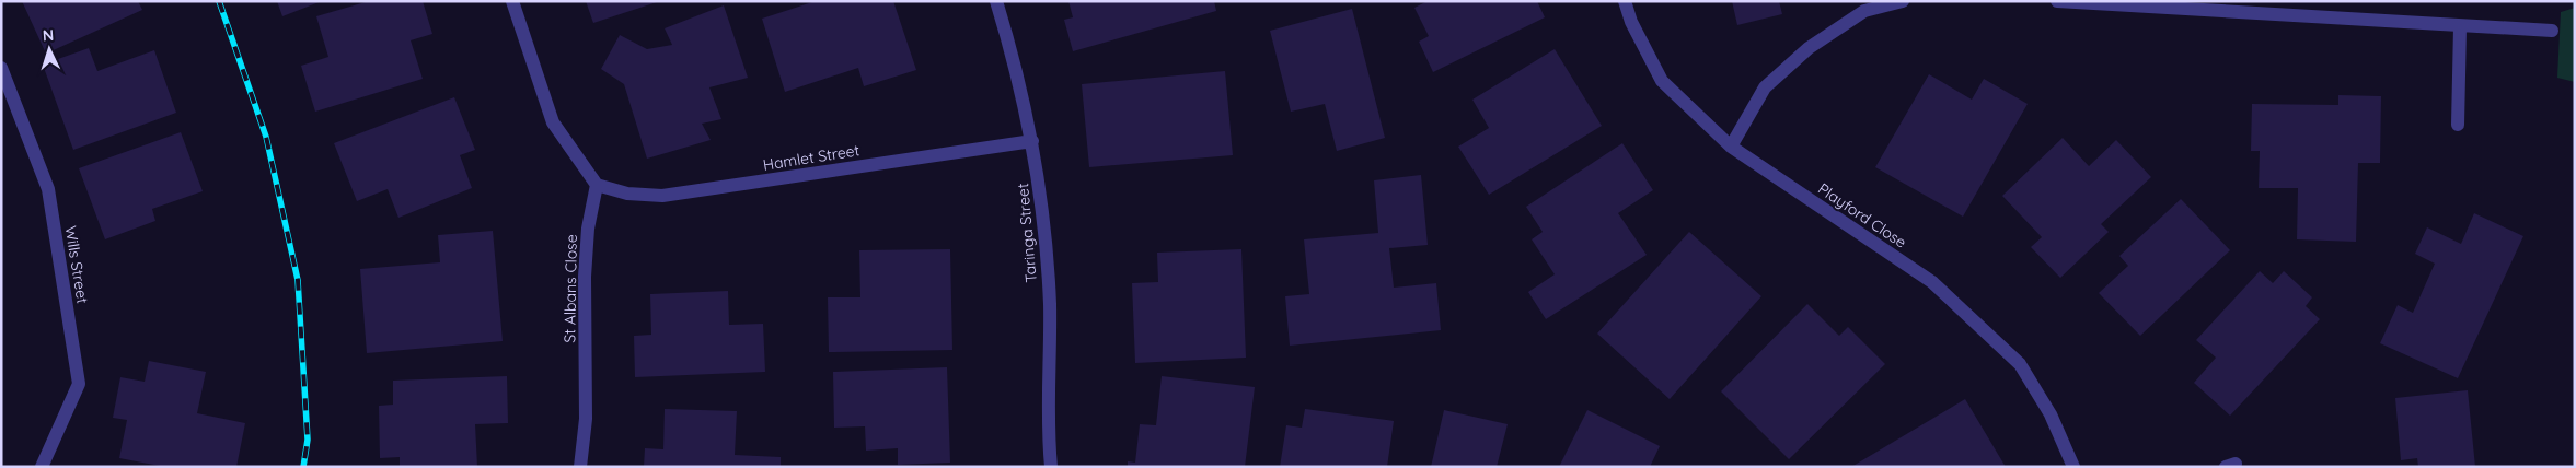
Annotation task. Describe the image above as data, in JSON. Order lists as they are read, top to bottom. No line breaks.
{"streets":{"street":["Hamlet Street","Playford Close","Taringa Street","Wills Street","St Albans Close"]},"crossings":[["Hamlet Street","Taringa Street"],["Hamlet Street","St Albans Close"]],"north":"top"}
